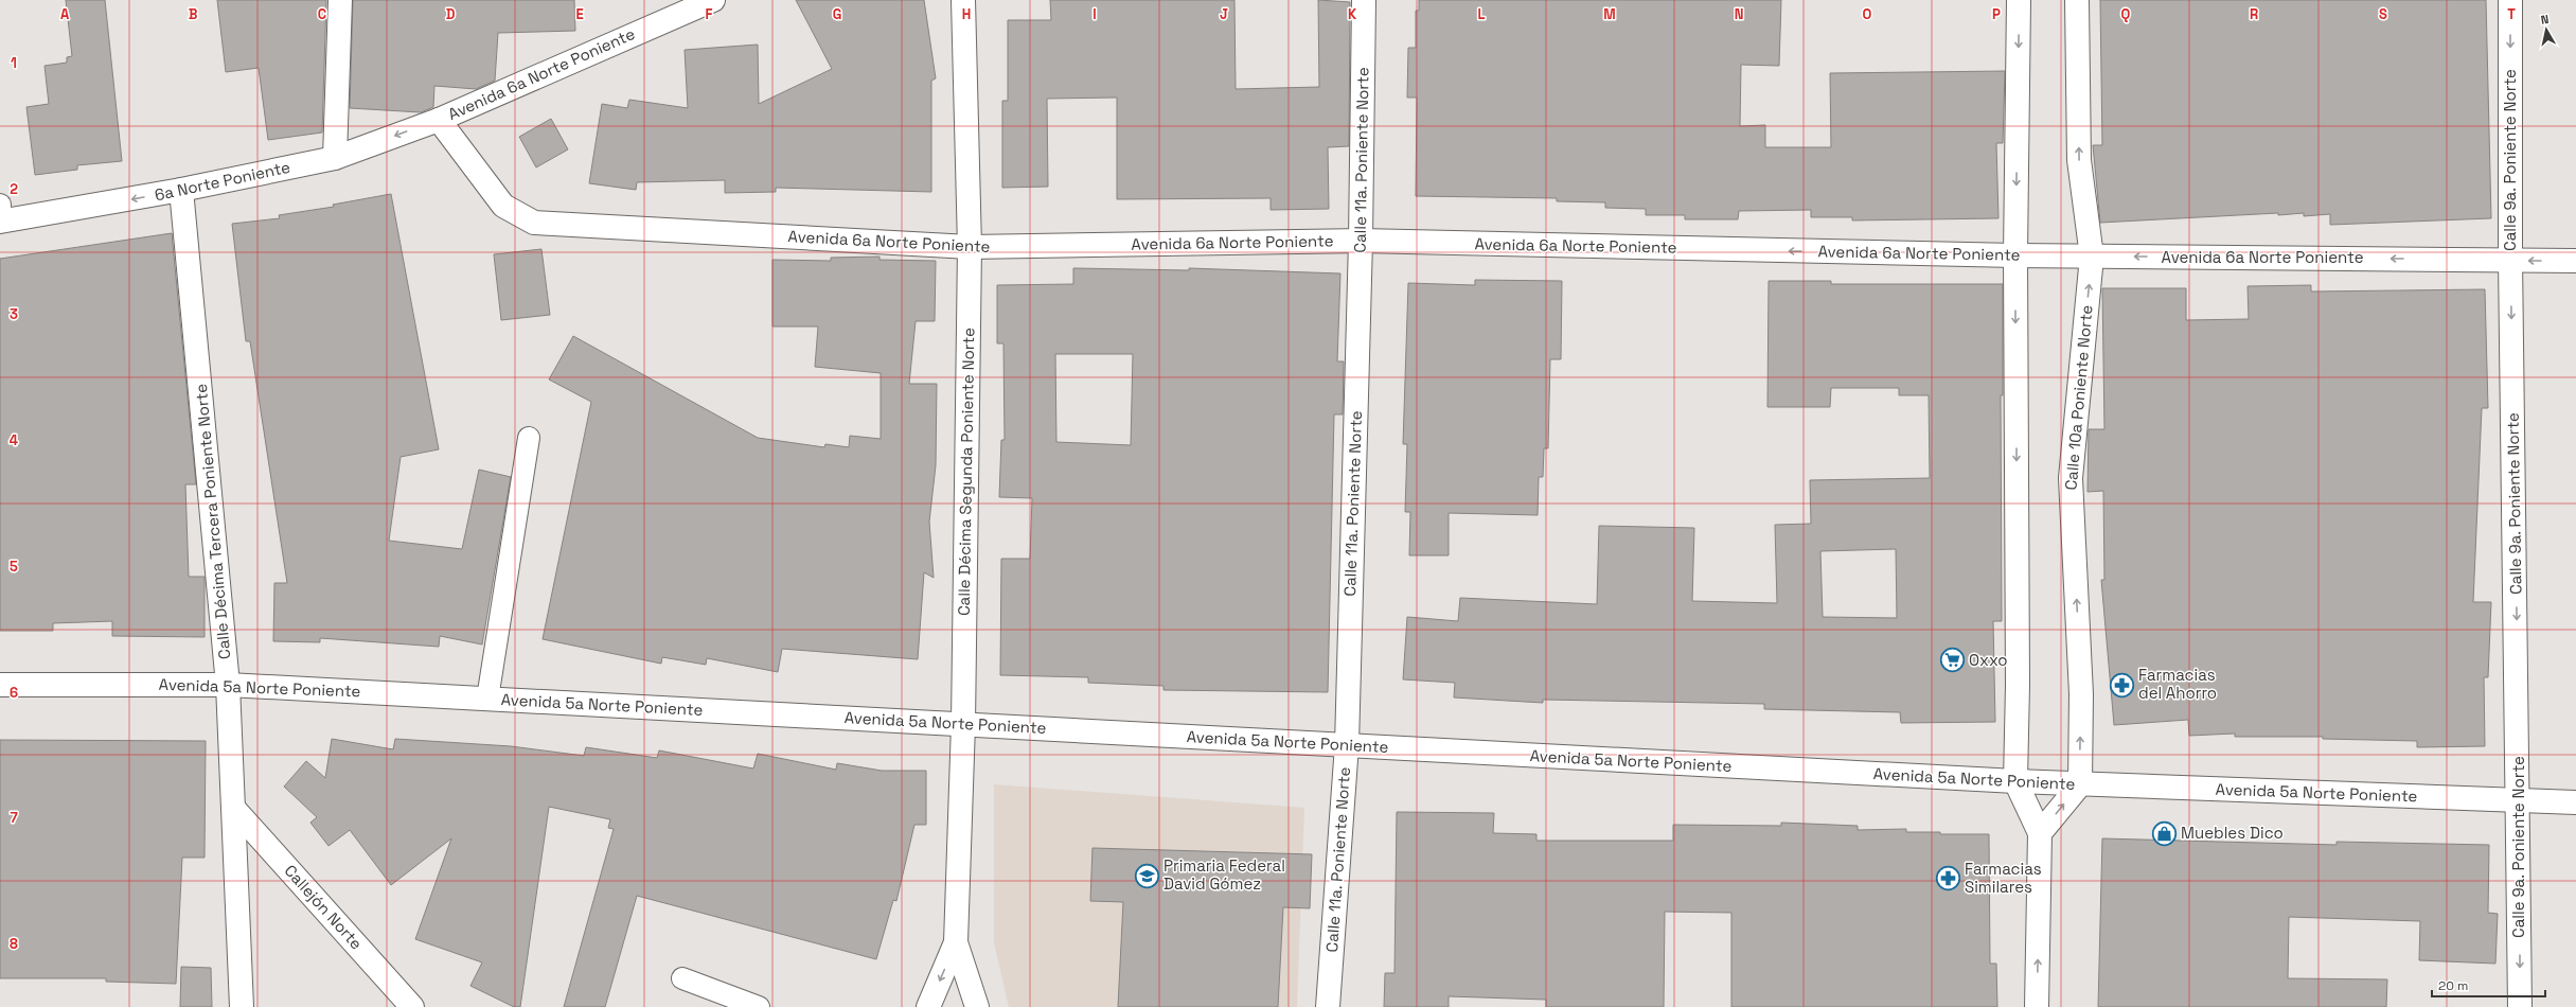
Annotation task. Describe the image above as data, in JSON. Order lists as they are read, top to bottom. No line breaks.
{"streets":{"street":["Avenida 6a Norte Poniente","Calle 11a. Poniente Norte","Calle 9a. Poniente Norte","6a Norte Poniente","Calle 10a Poniente Norte","Calle Décima Segunda Poniente Norte","Calle Décima Tercera Poniente Norte","Avenida 5a Norte Poniente","Callejón Norte"]},"crossings":[["Avenida 6a Norte Poniente","Calle 11a. Poniente Norte"],["Avenida 6a Norte Poniente","Calle 9a. Poniente Norte"],["Avenida 6a Norte Poniente","6a Norte Poniente"],["Avenida 6a Norte Poniente","Calle 10a Poniente Norte"],["Avenida 6a Norte Poniente","Calle Décima Segunda Poniente Norte"],["Calle 11a. Poniente Norte","Avenida 5a Norte Poniente"],["Calle 9a. Poniente Norte","Avenida 5a Norte Poniente"],["6a Norte Poniente","Calle Décima Tercera Poniente Norte"],["Calle 10a Poniente Norte","Avenida 5a Norte Poniente"],["Calle Décima Segunda Poniente Norte","Avenida 5a Norte Poniente"],["Calle Décima Tercera Poniente Norte","Avenida 5a Norte Poniente"],["Calle Décima Tercera Poniente Norte","Callejón Norte"]],"one_way":["Avenida 6a Norte Poniente","Calle 9a. Poniente Norte","6a Norte Poniente"],"places":{"supermarket":["Oxxo"],"pharmacy":["Farmacias del Ahorro","Farmacias Similares"],"shop":["Muebles Dico"],"school or university":["Primaria Federal David Gómez"]},"scale_bar":"20 m","north":"top","grid":{"columns":["A","B","C","D","E","F","G","H","I","J","K","L","M","N","O","P","Q","R","S","T"],"rows":["1","2","3","4","5","6","7","8"]}}
